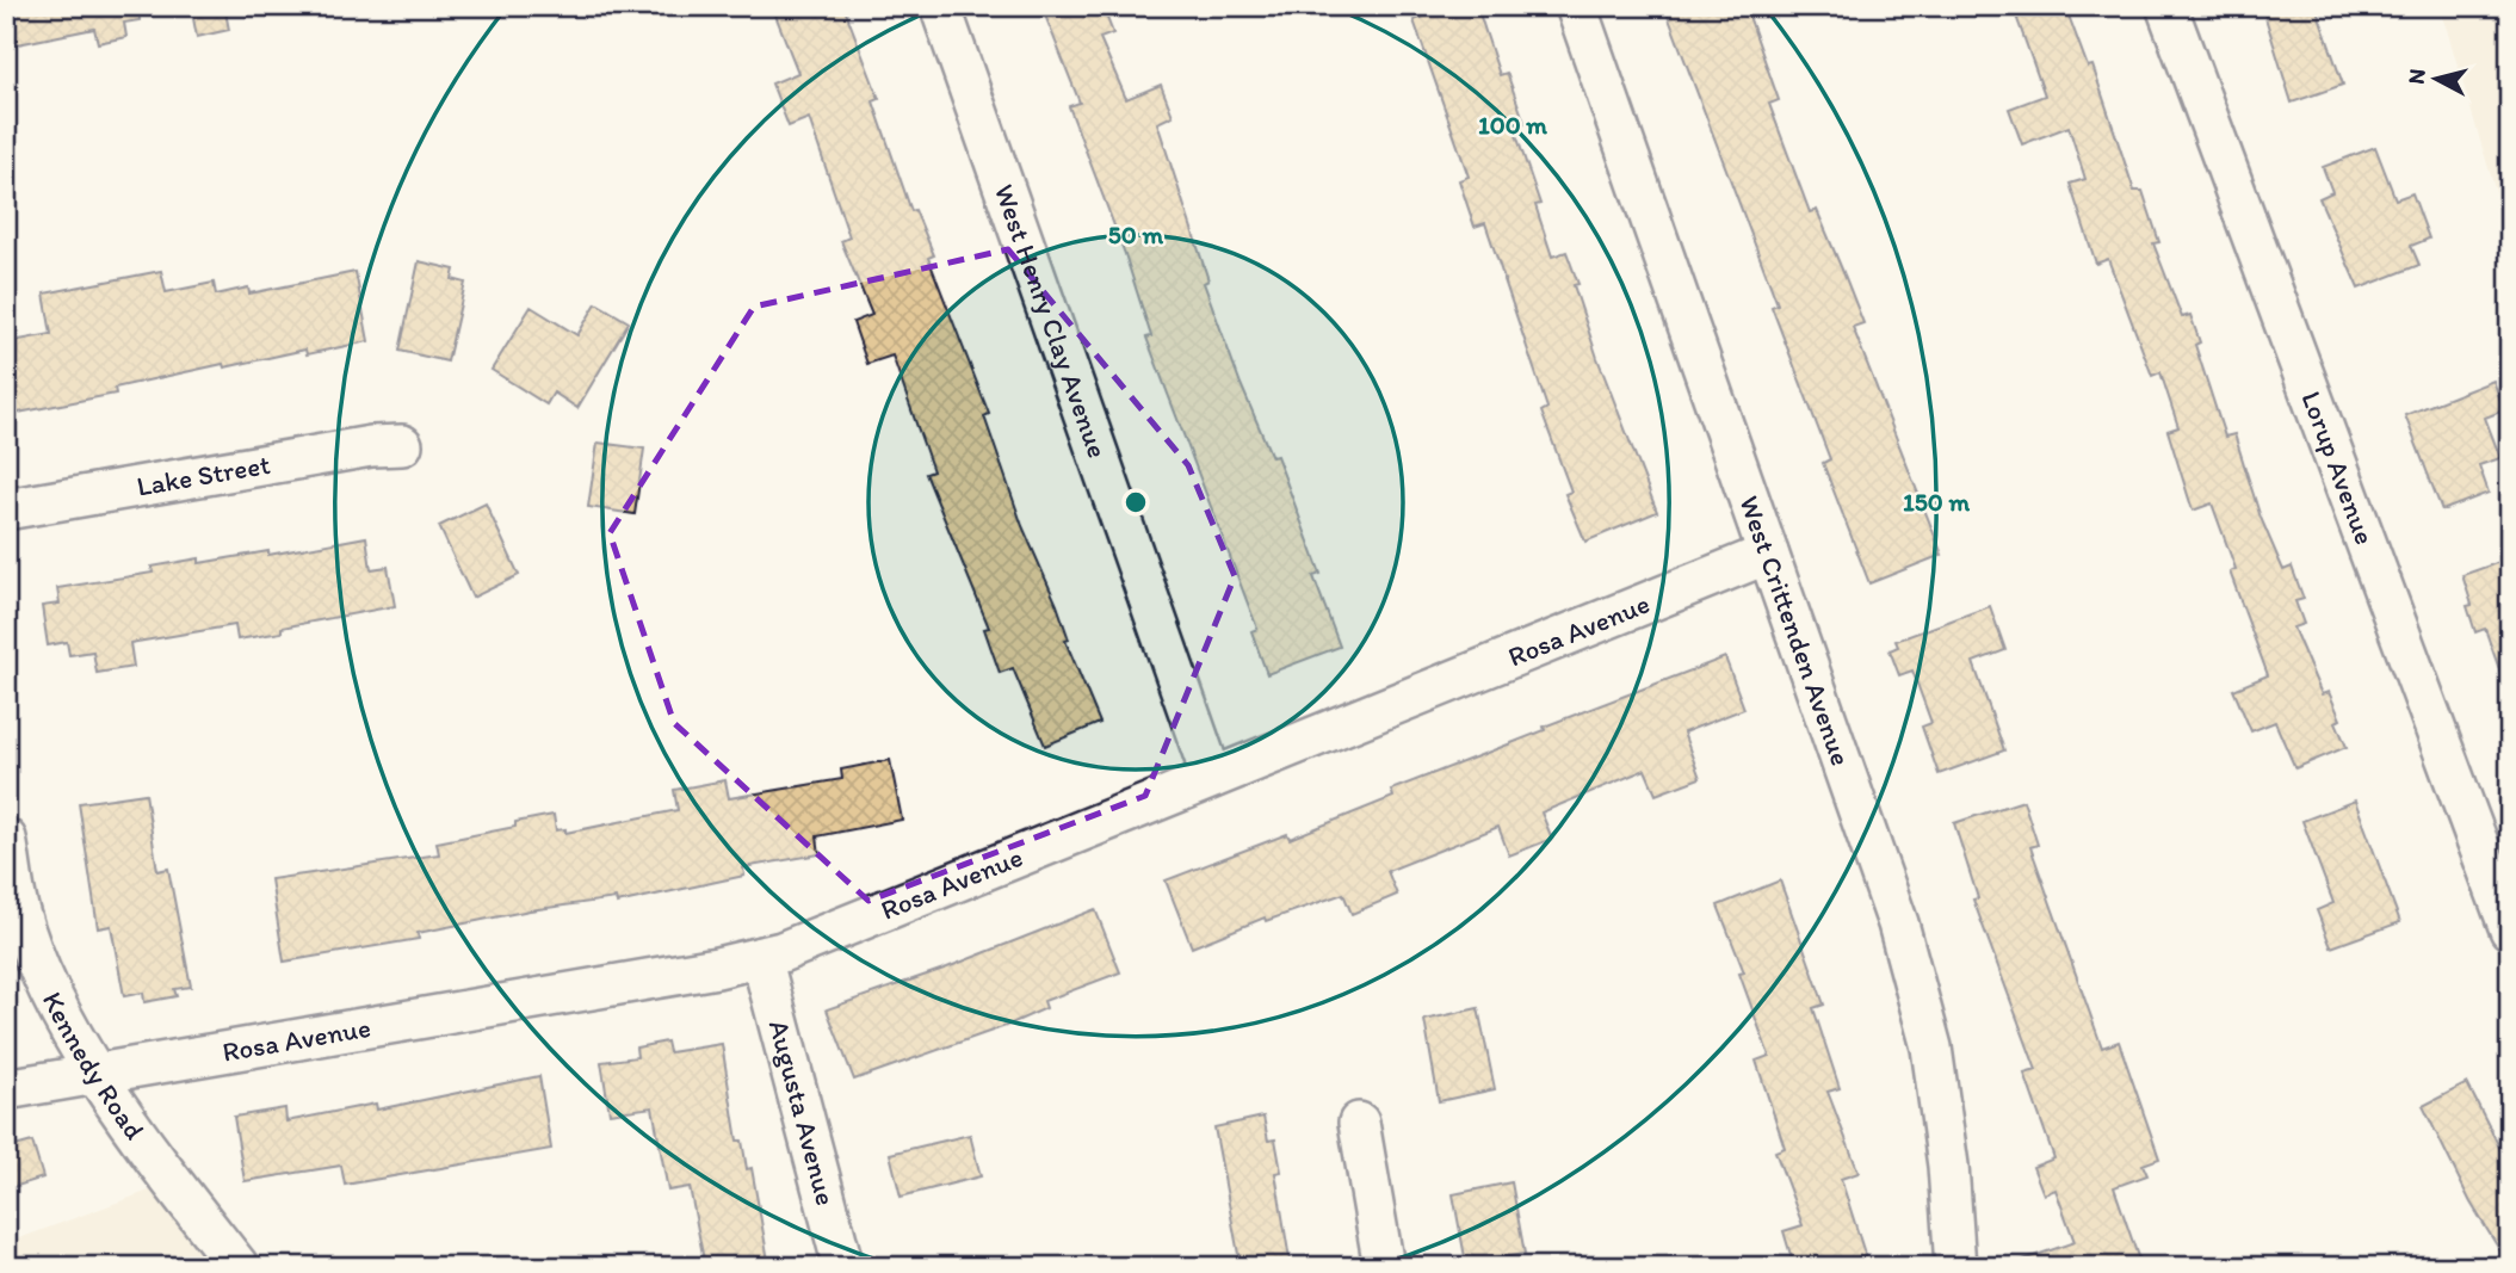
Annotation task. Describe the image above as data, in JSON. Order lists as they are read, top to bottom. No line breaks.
{"streets":{"street":["West Henry Clay Avenue","Lorup Avenue","Lake Street","Rosa Avenue","West Crittenden Avenue","Kennedy Road","Augusta Avenue"]},"crossings":[["West Henry Clay Avenue","Rosa Avenue"],["Rosa Avenue","West Crittenden Avenue"],["Rosa Avenue","Kennedy Road"],["Rosa Avenue","Augusta Avenue"]],"north":"left","rings":["100 m","50 m","150 m"]}
